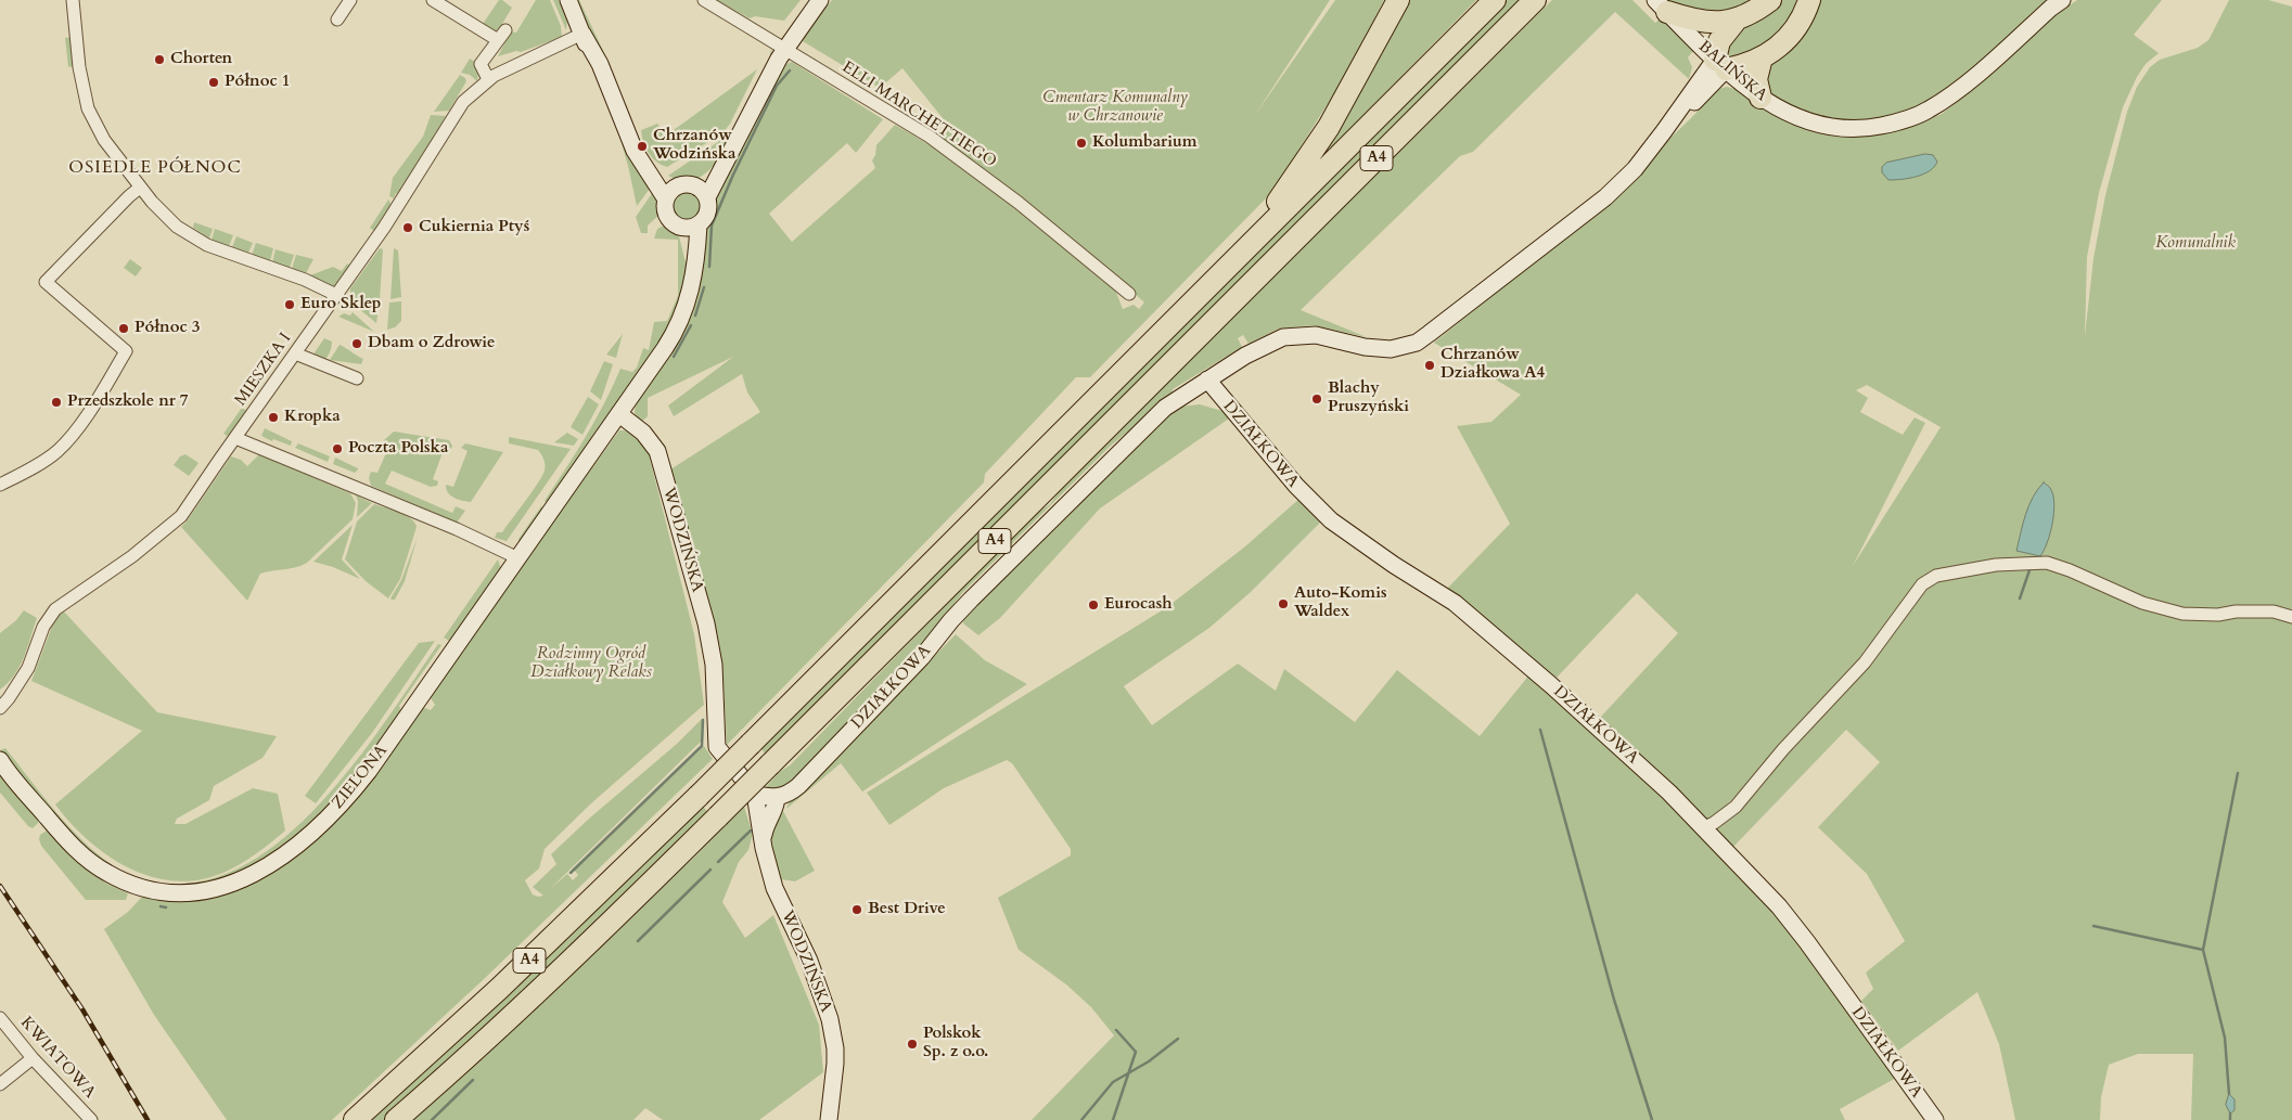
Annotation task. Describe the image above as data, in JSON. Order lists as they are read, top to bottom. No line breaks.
{"streets":{"highway":["A4"],"street":["BALIŃSKA","ELLI MARCHETTIEGO","MIESZKA I","DZIAŁKOWA","WODZIŃSKA","ZIELONA","KWIATOWA"]},"crossings":[["BALIŃSKA","DZIAŁKOWA"],["WODZIŃSKA","ZIELONA"]],"districts":["OSIEDLE PÓŁNOC"],"parks":["Cmentarz Komunalny w Chrzanowie","Komunalnik","Rodzinny Ogród Działkowy Relaks"],"places":["Chorten","Północ 1","Kolumbarium","Chrzanów Wodzińska","Cukiernia Ptyś","Euro Sklep","Północ 3","Dbam o Zdrowie","Chrzanów Działkowa A4","Blachy Pruszyński","Przedszkole nr 7","Kropka","Poczta Polska","Auto-Komis Waldex","Eurocash","Best Drive","Polskok Sp. z o.o."]}
